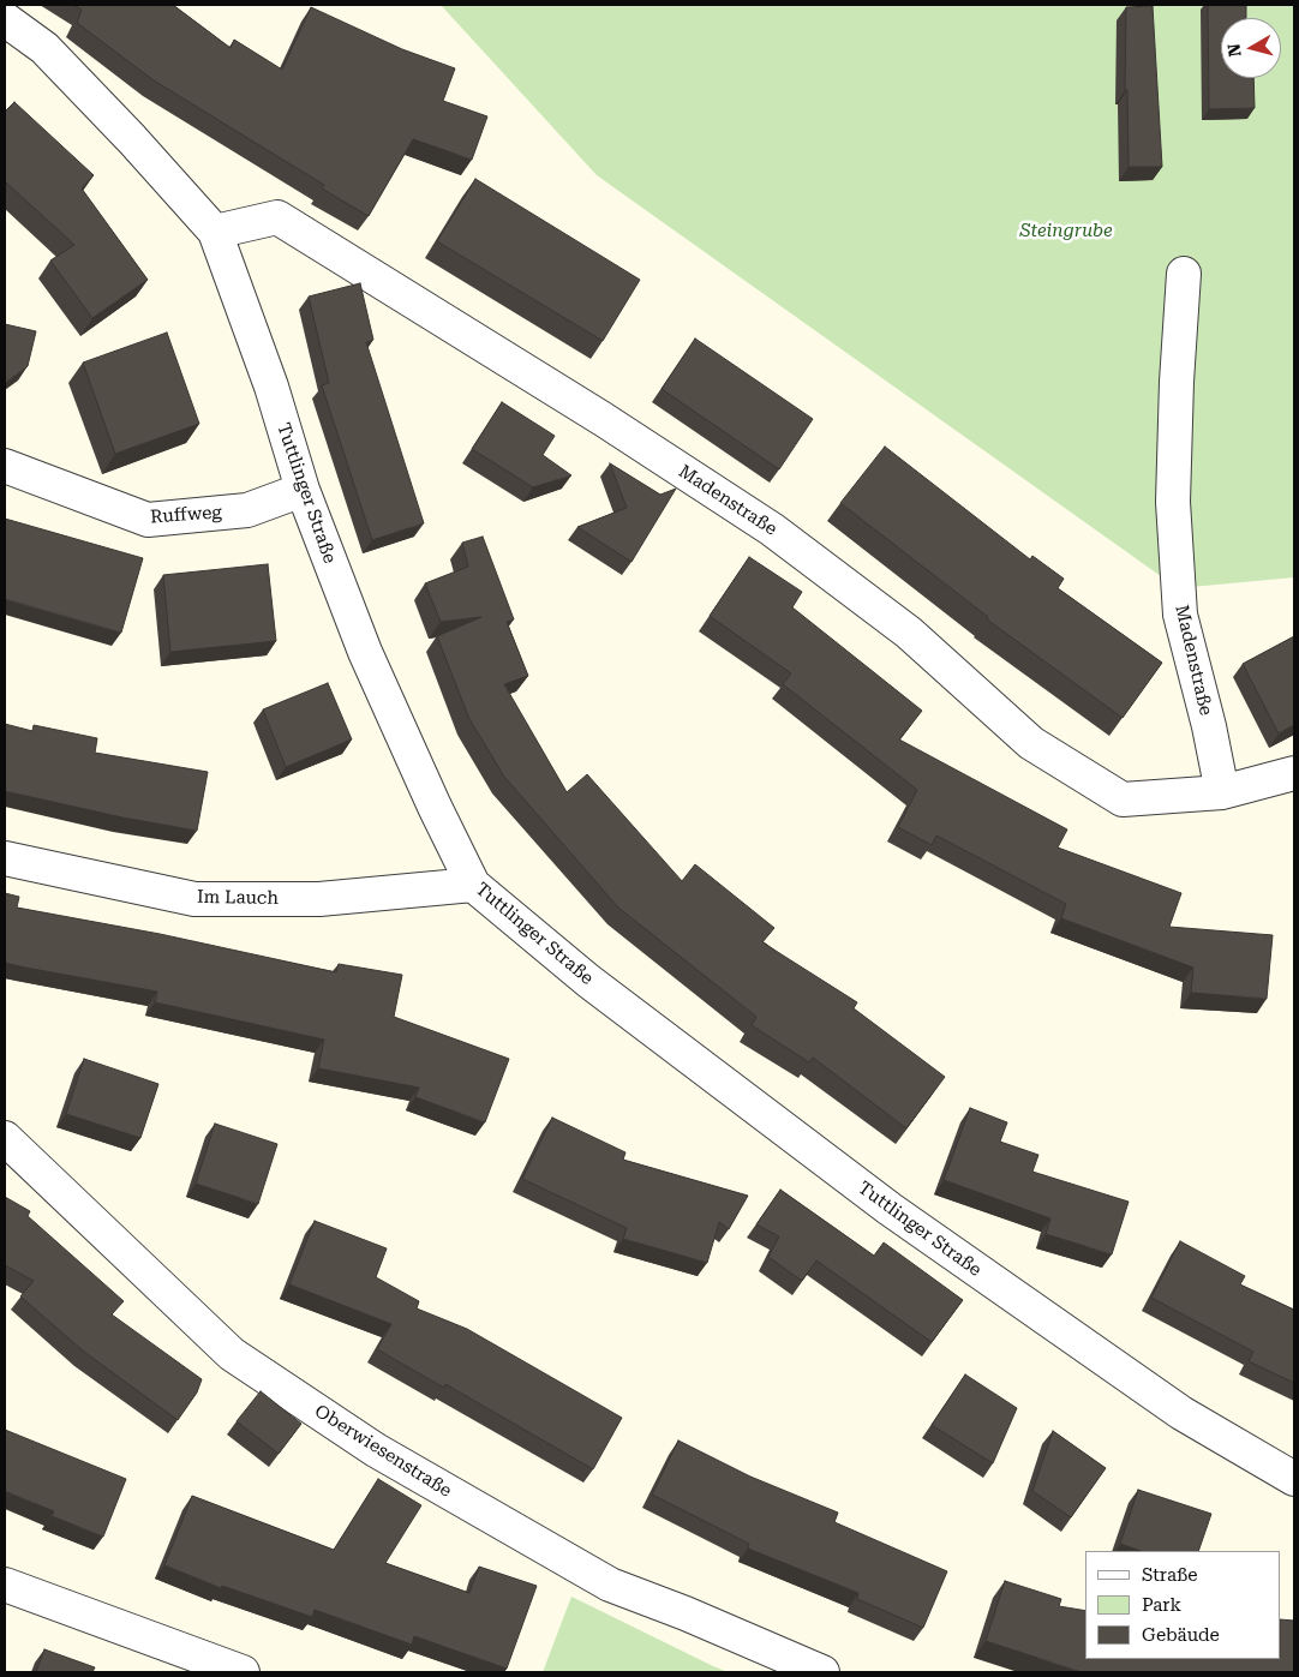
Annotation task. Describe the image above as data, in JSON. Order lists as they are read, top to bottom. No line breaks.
{"streets":{"street":["Tuttlinger Straße","Madenstraße","Ruffweg","Im Lauch","Oberwiesenstraße"]},"crossings":[["Tuttlinger Straße","Madenstraße"],["Tuttlinger Straße","Ruffweg"],["Tuttlinger Straße","Im Lauch"]],"parks":["Steingrube"],"legend":["Straße","Park","Gebäude"],"north":"left"}
